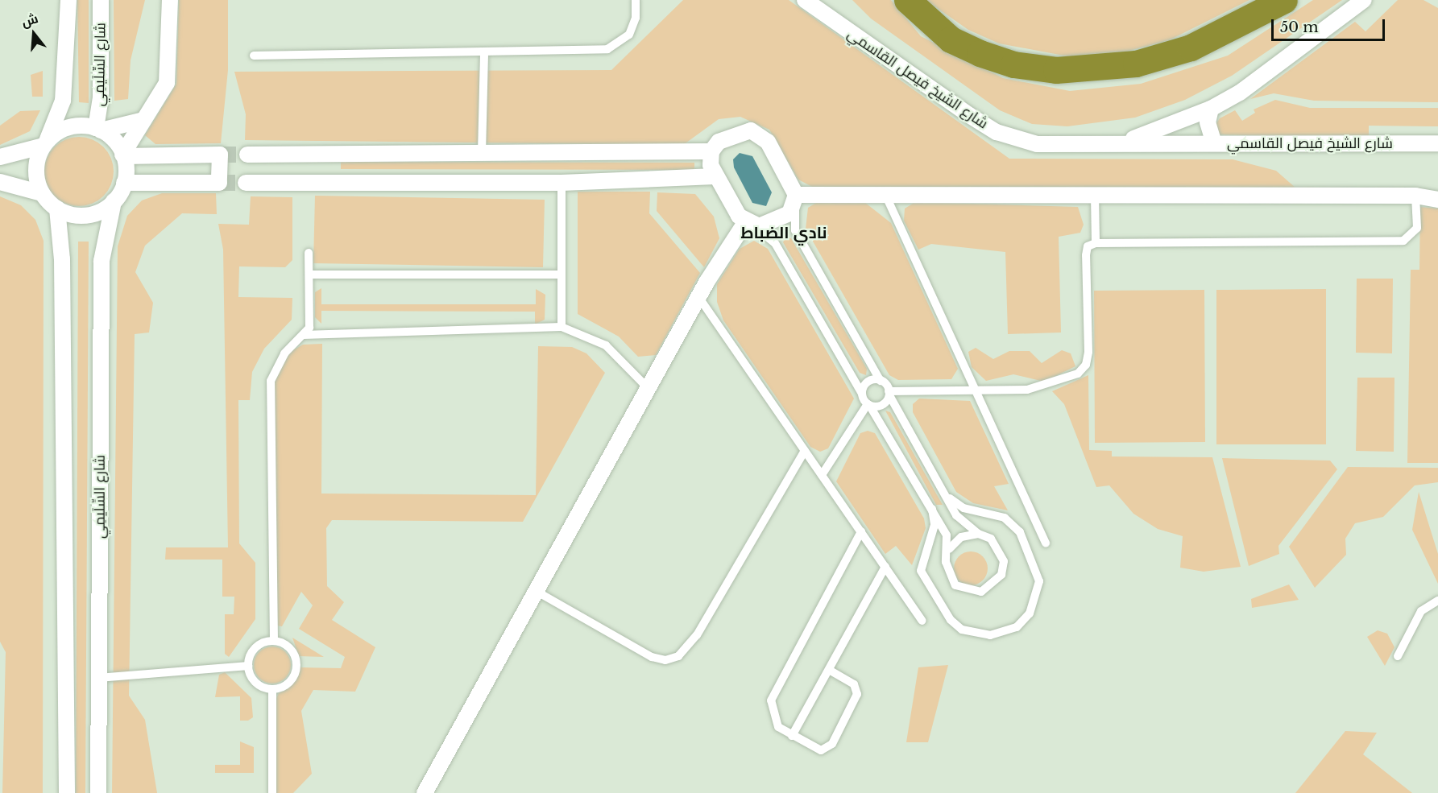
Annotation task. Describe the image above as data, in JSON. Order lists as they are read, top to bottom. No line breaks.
{"streets":{"street":["شارع السِّلَيمِي","شارع الشيخ فيصل القاسمي"]},"districts":["نادي الضباط"],"scale_bar":"50 m","north":"top"}
